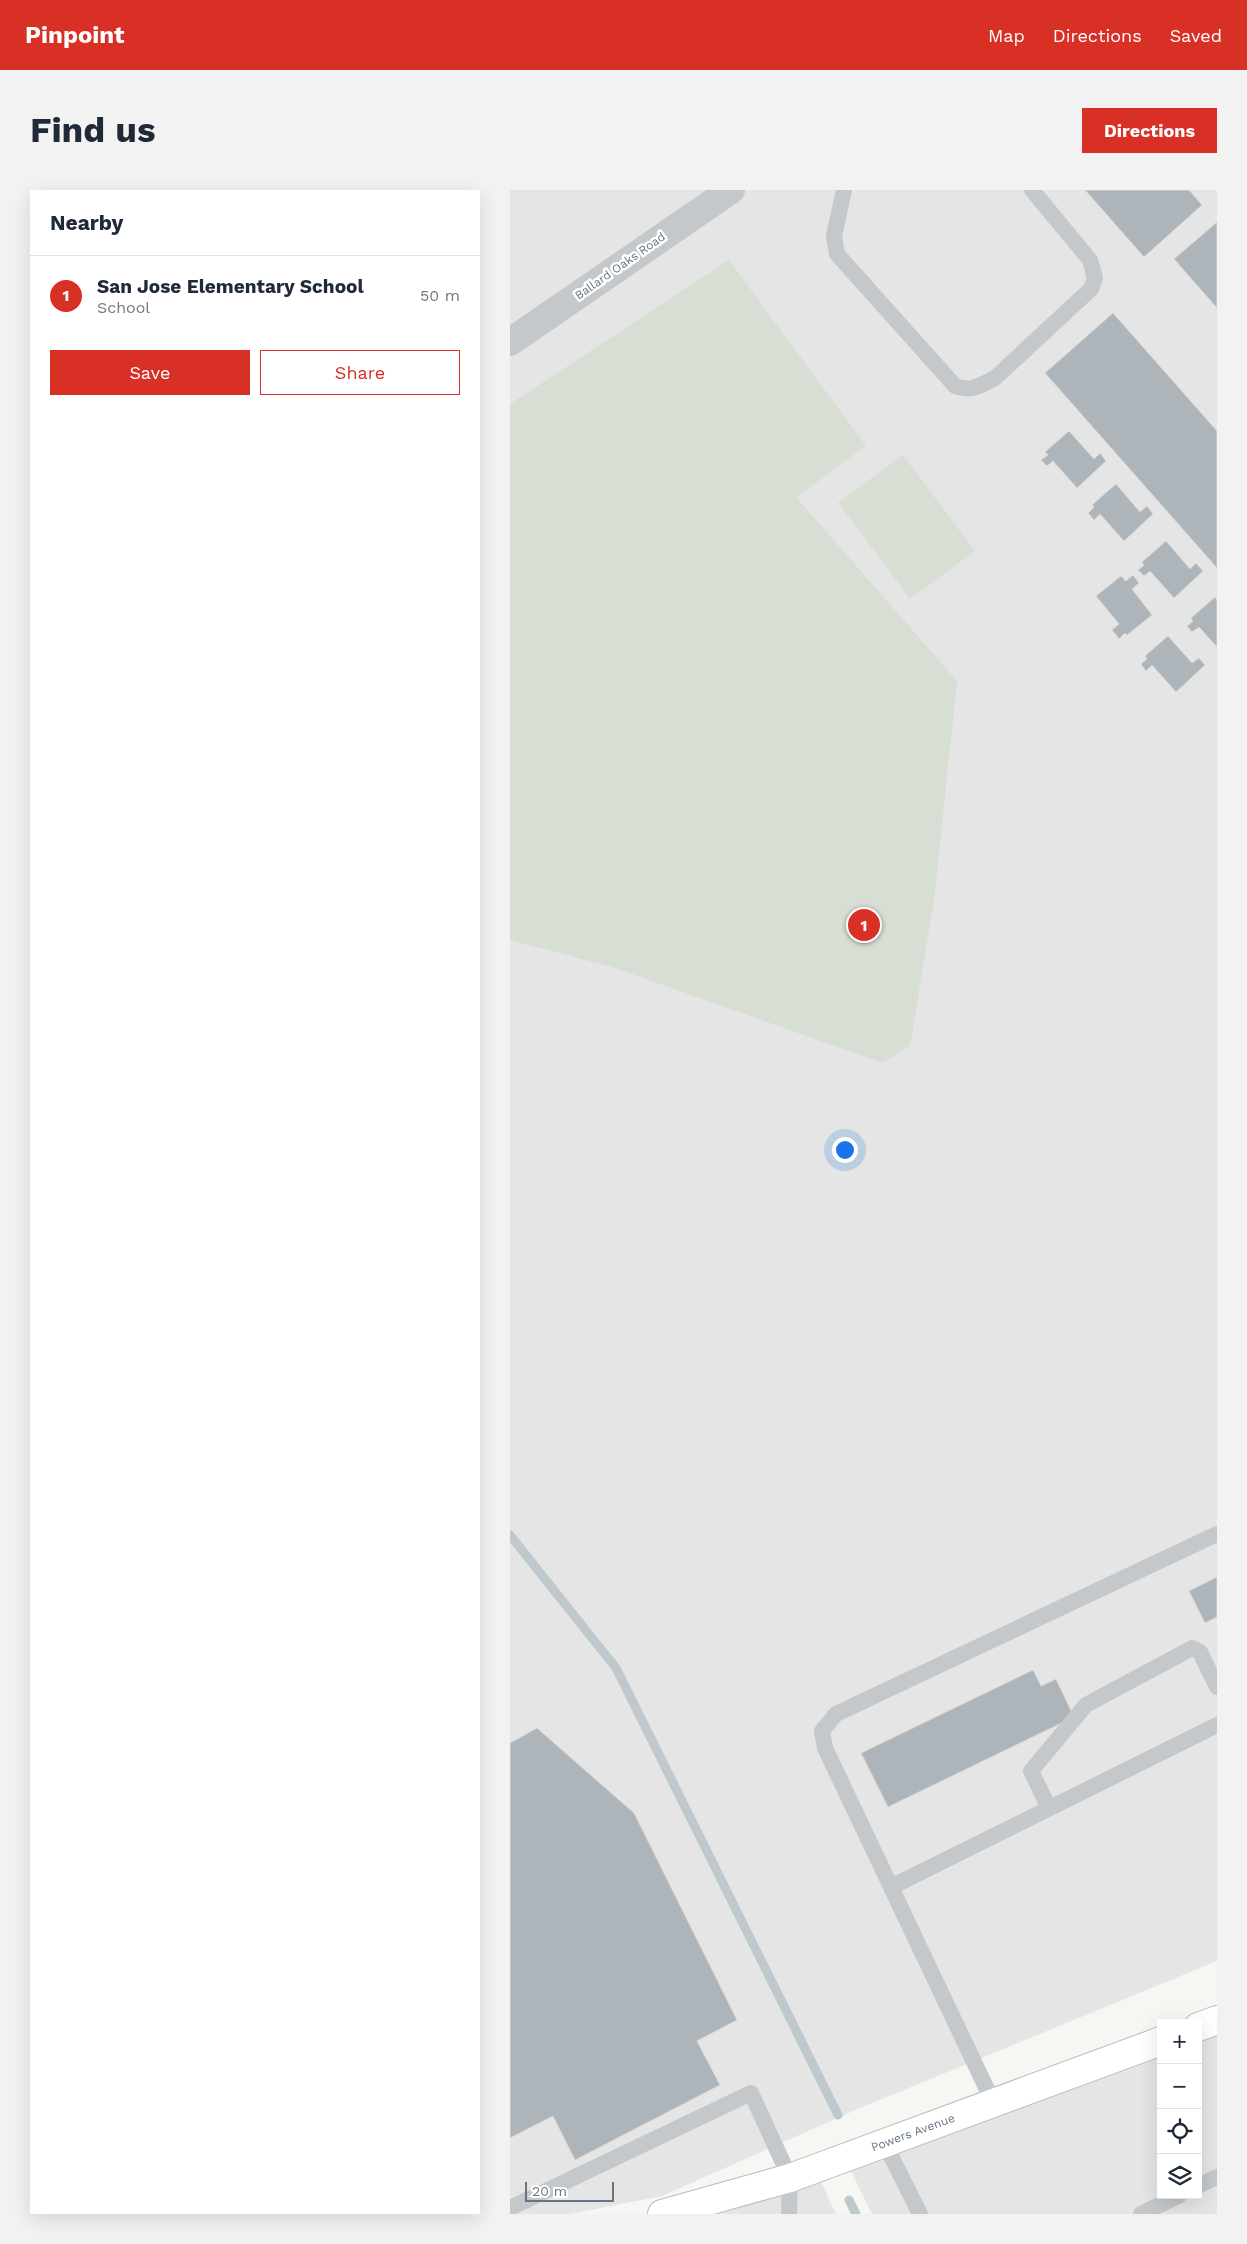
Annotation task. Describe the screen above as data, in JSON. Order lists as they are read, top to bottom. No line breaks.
{"streets":{"street":["Ballard Oaks Road","Powers Avenue"]},"scale_bar":"20 m","page":{"header":"Pinpoint","nav":["Map","Directions","Saved"],"buttons":["Directions",["Save","Share"]],"title":"Find us","heading":"Nearby","list":[{"mark":"1","name":"San Jose Elementary School","note":"School","value":"50 m"}],"pins":"1","map_buttons":["+","−"],"scale":"20 m"}}
